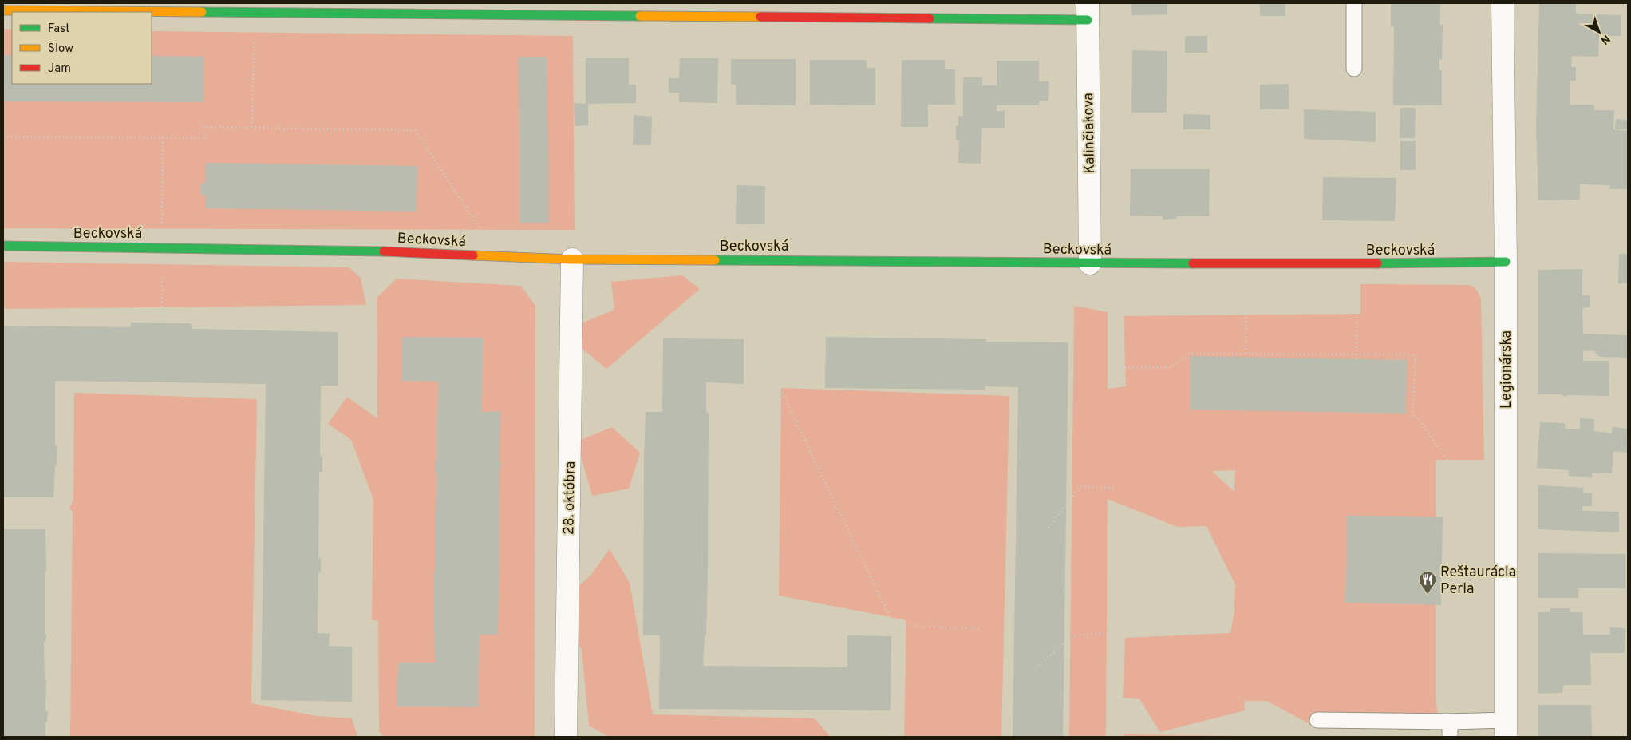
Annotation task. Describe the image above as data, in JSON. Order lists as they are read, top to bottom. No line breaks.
{"streets":{"street":["Kalinčiakova","Beckovská","Legionárska","28. októbra"]},"crossings":[["Kalinčiakova","Beckovská"],["Beckovská","Legionárska"],["Beckovská","28. októbra"]],"places":{"restaurant":["Reštaurácia Perla"]},"legend":["Fast","Slow","Jam"],"north":"bottom right"}
